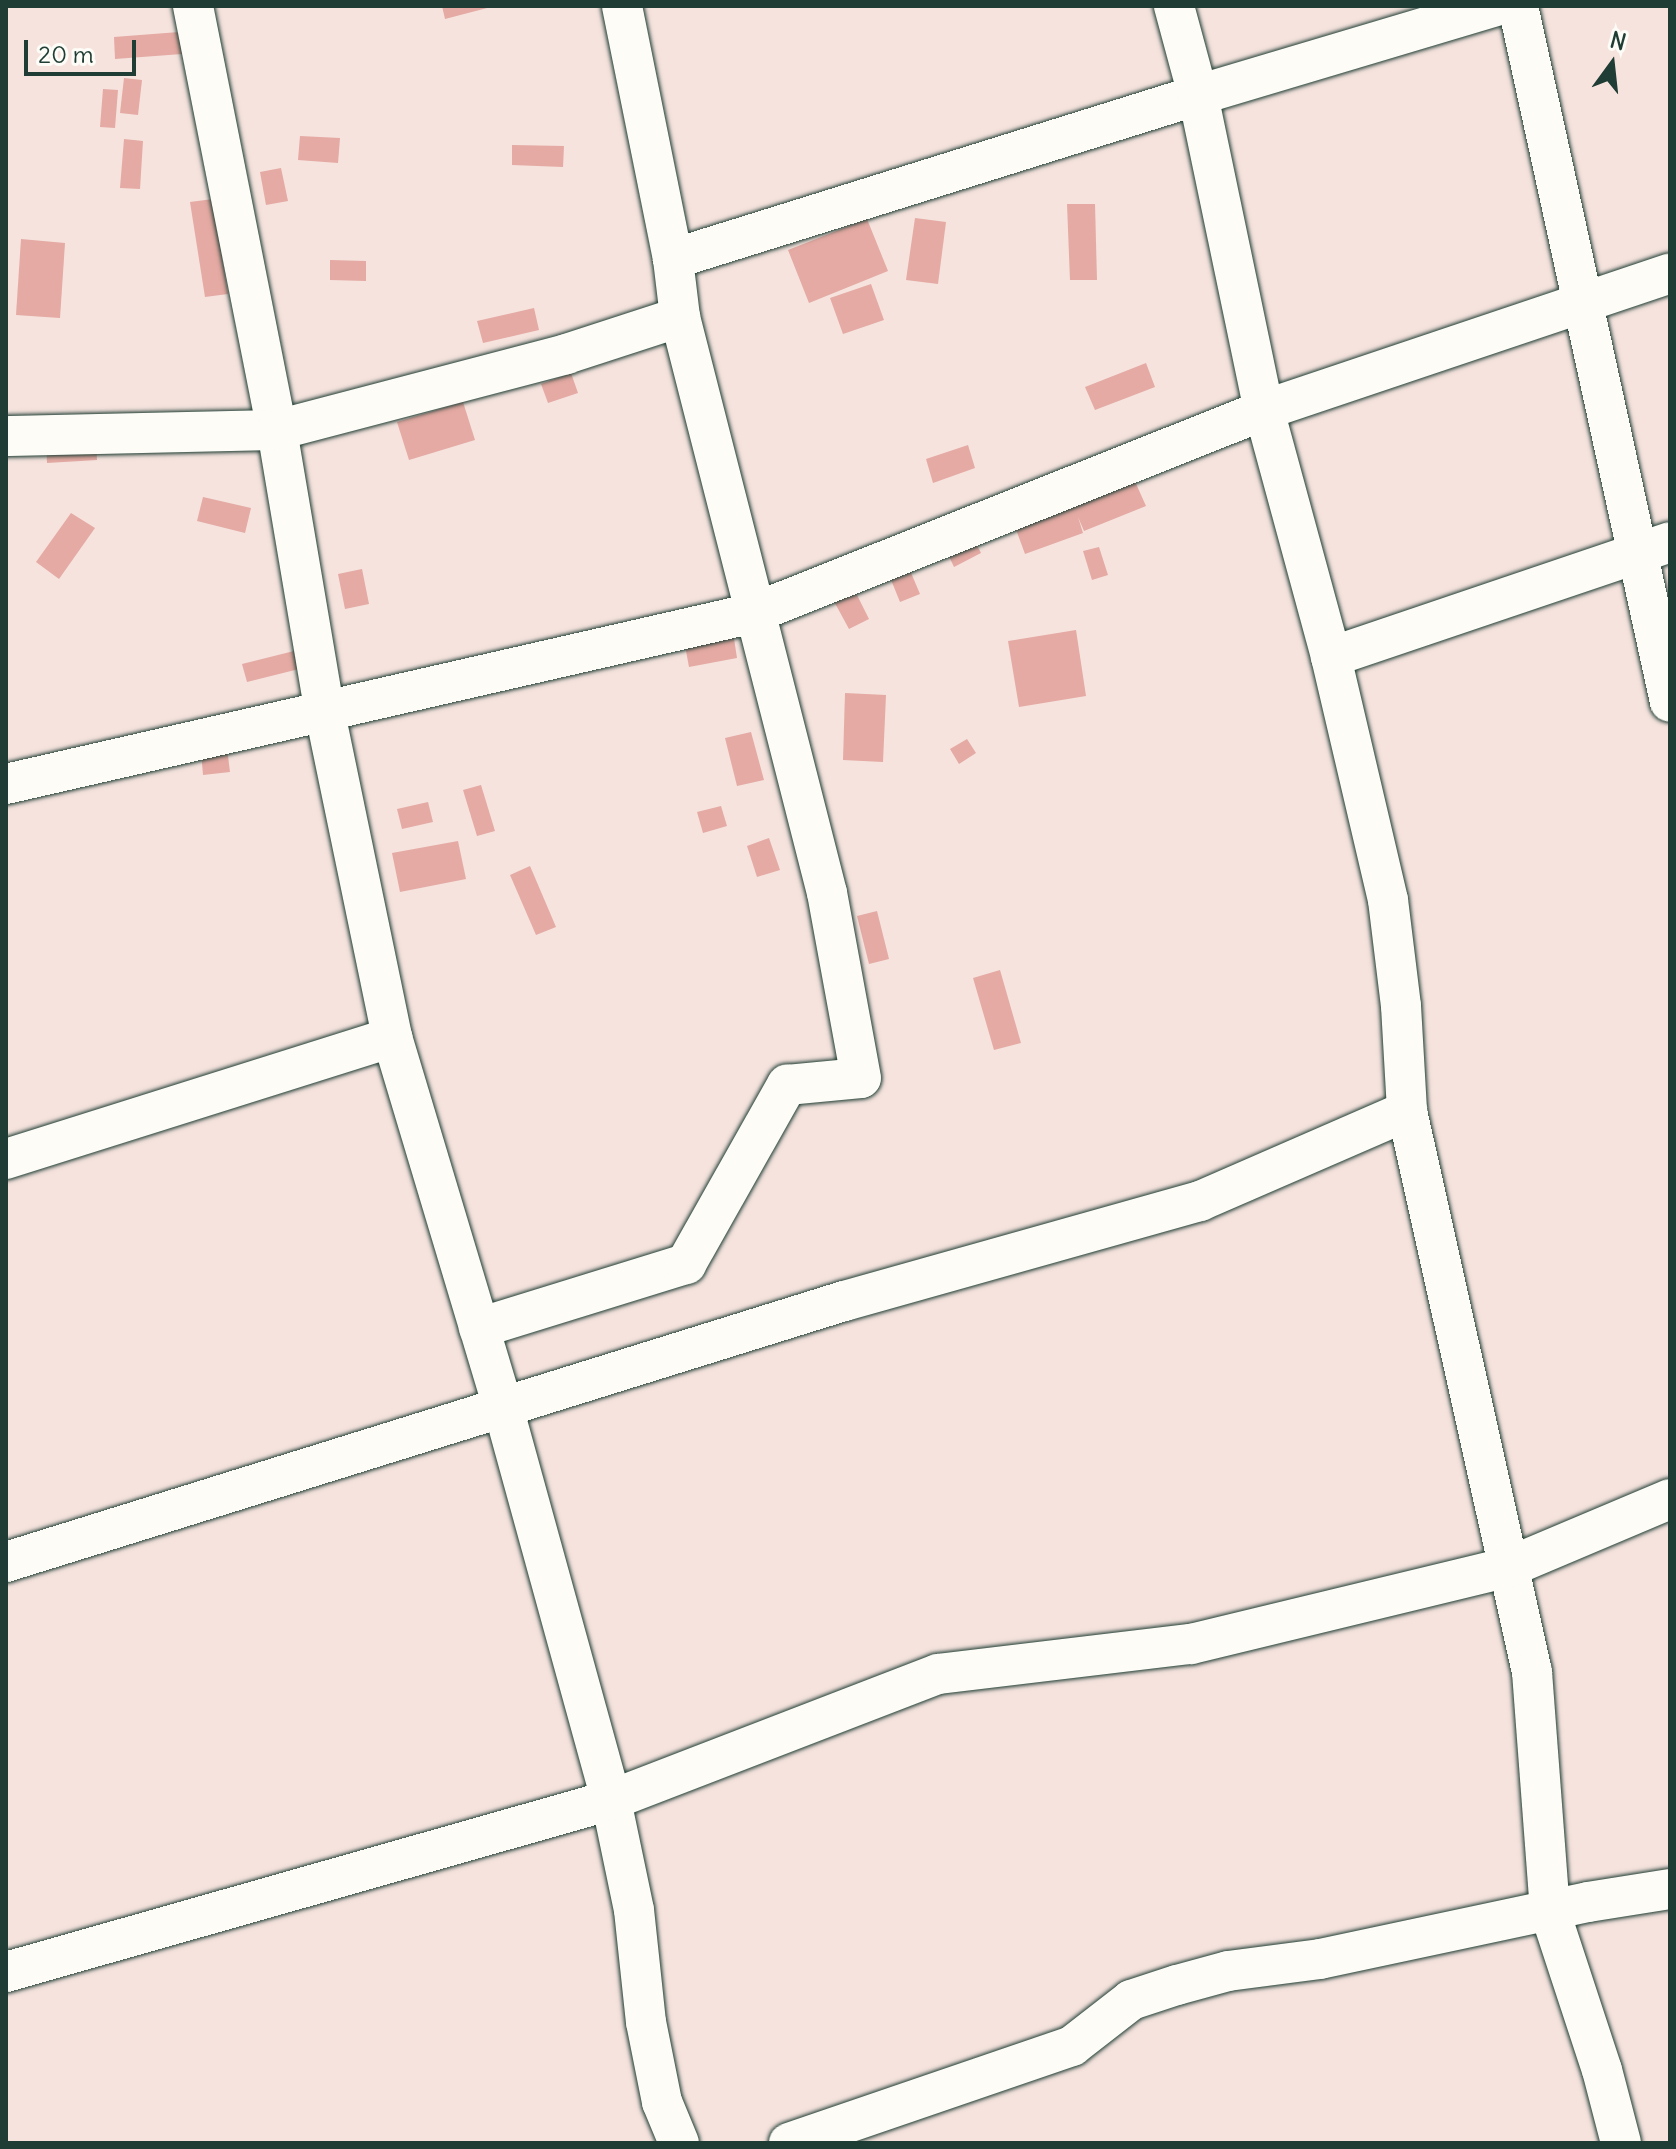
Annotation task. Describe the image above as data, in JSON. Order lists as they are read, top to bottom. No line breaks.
{"scale_bar":"20 m","north":"top"}
